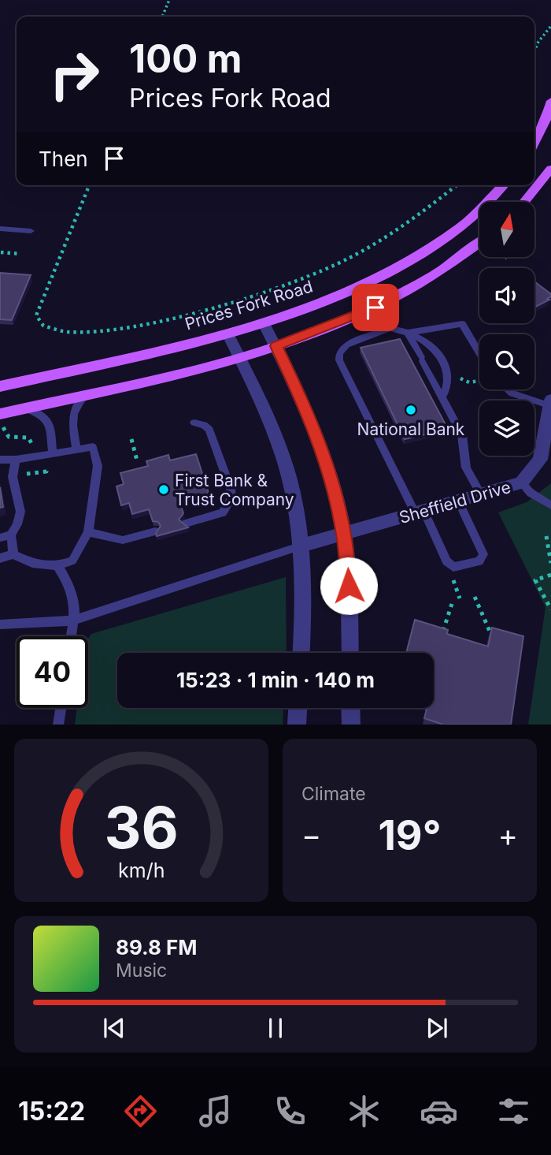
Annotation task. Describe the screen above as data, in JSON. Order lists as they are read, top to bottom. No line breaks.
{"streets":{"main road":["Prices Fork Road"],"street":["Sheffield Drive"]},"places":["National Bank","First Bank & Trust Company"],"north":"top","page":{"turn":["100 m","Prices Fork Road"],"then":"Then","limit":"40","trip":"15:23 · 1 min · 140 m","tile":"Climate","heat":["−","19°","+"],"song":["89.8 FM","Music"],"tabs":"15:22","gauge":["36","km/h"]}}
